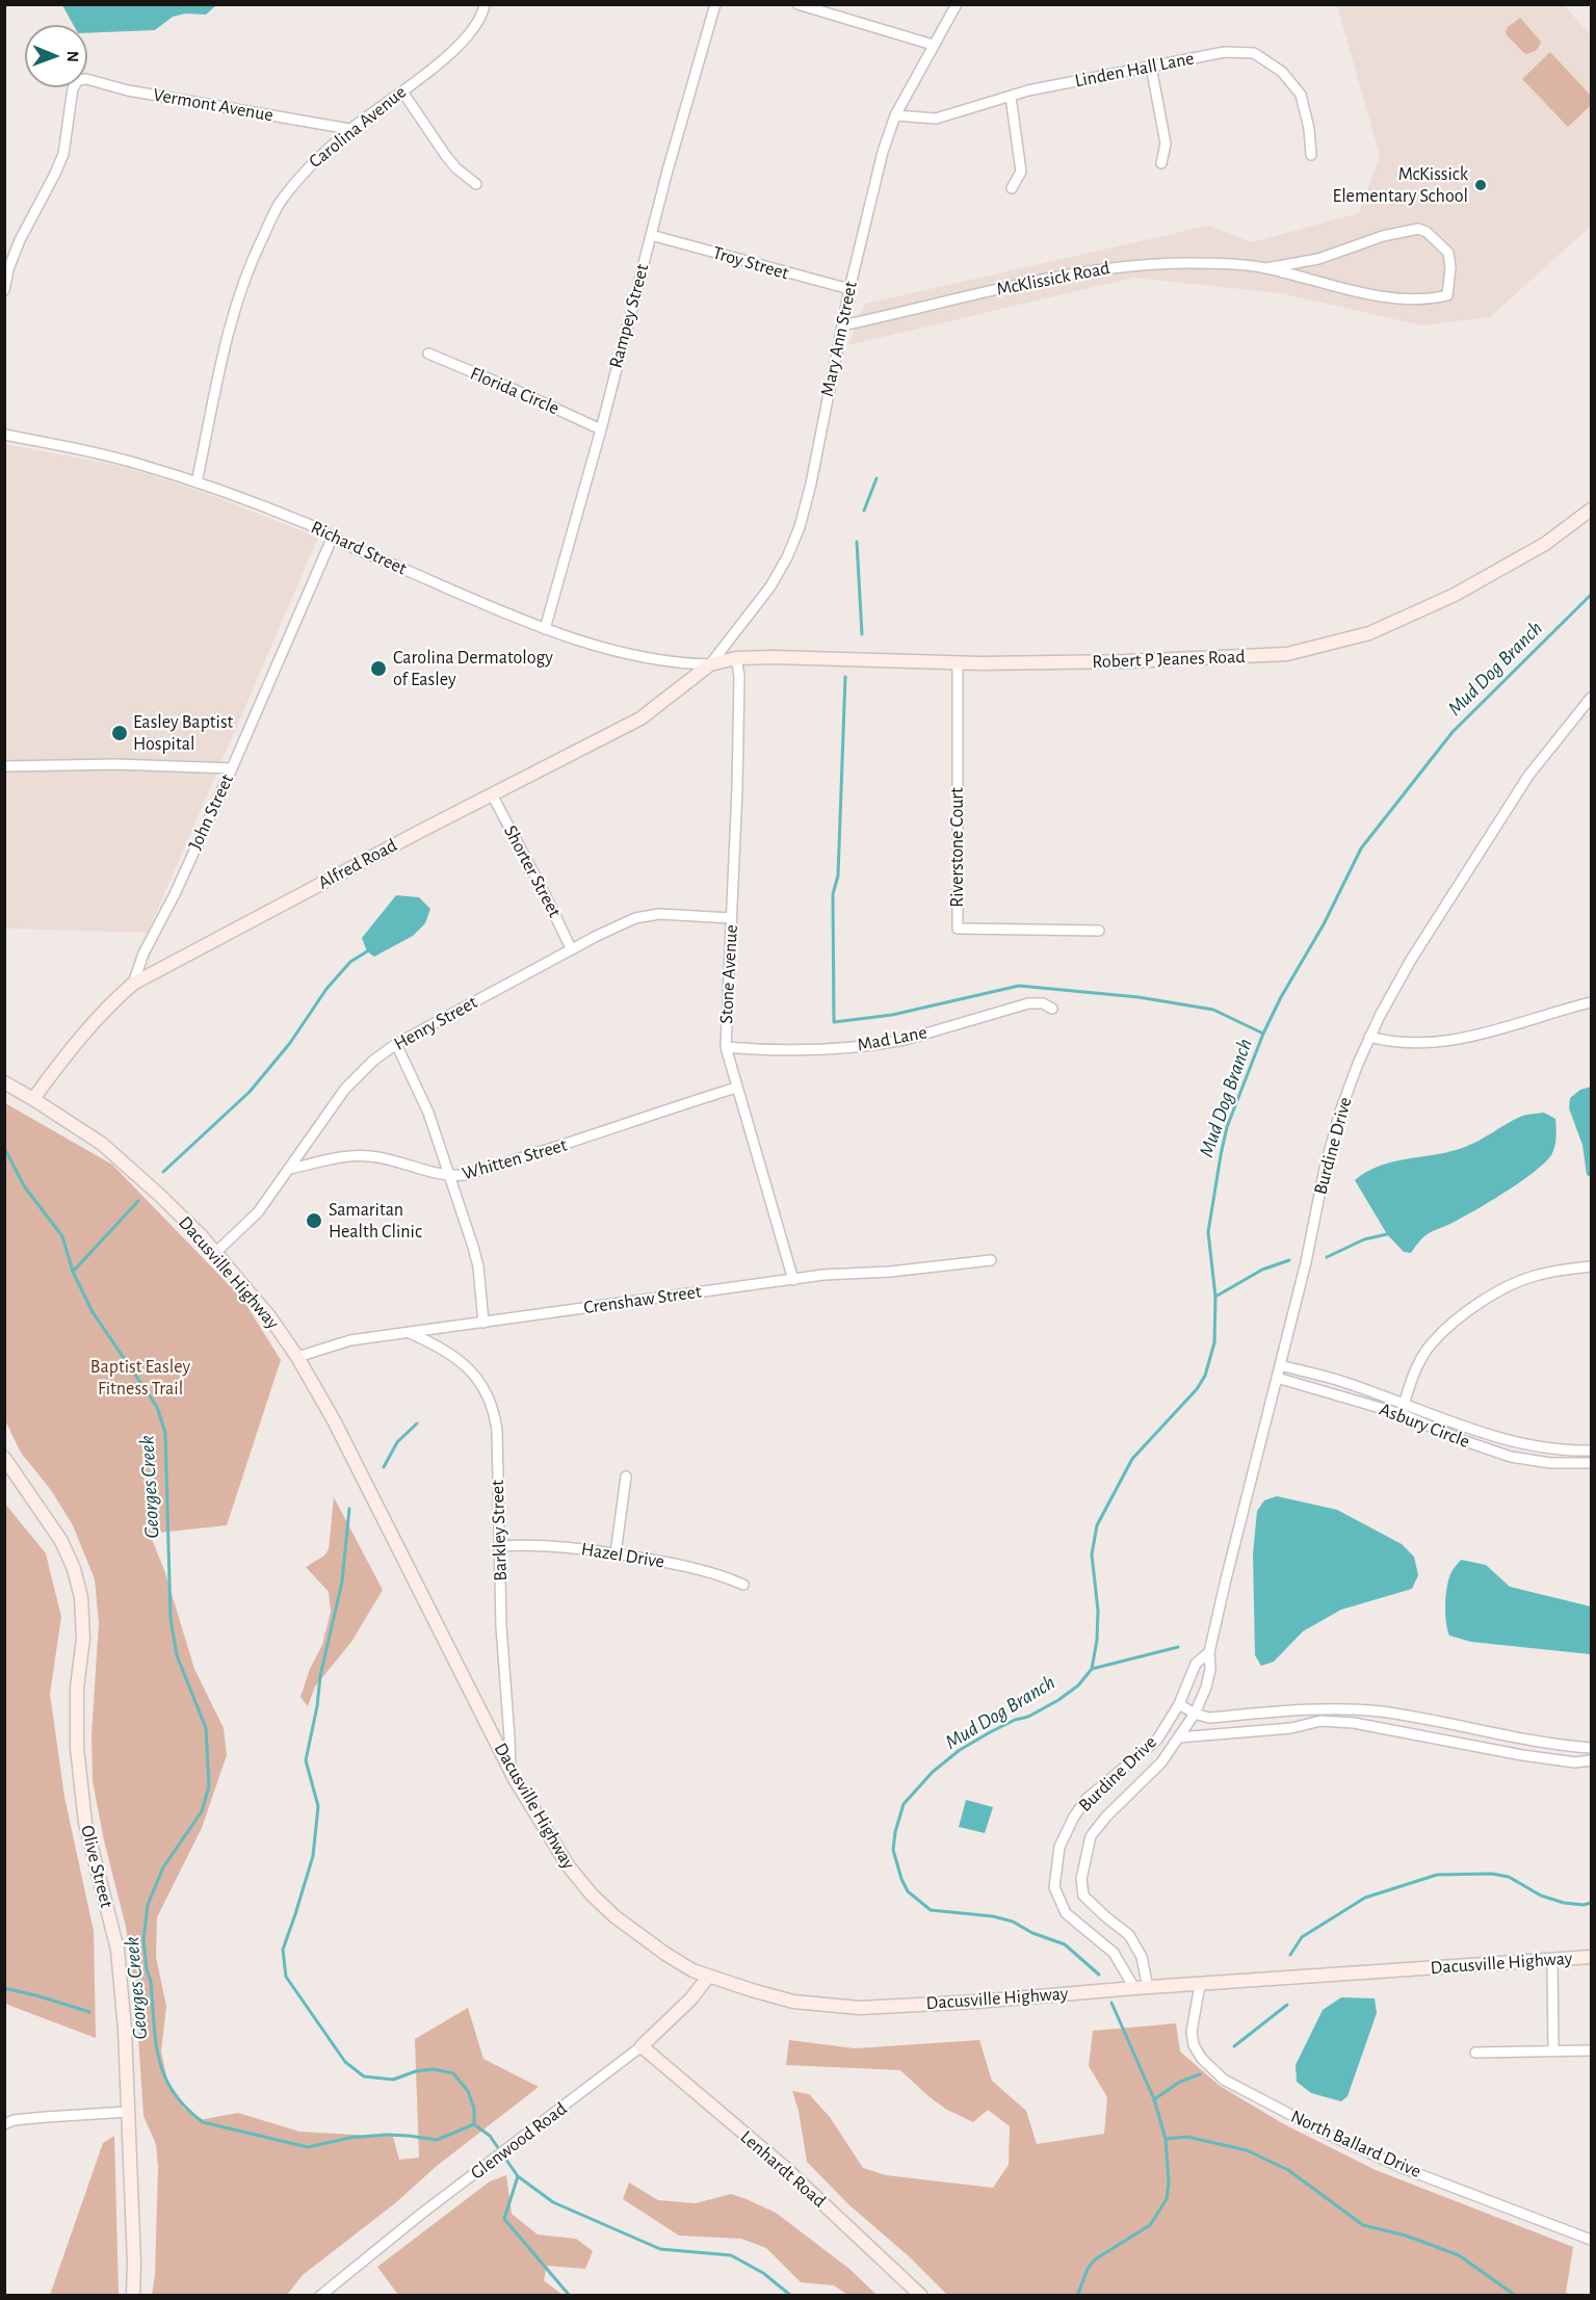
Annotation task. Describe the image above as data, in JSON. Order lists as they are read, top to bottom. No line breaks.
{"streets":{"street":["Linden Hall Lane","Vermont Avenue","Carolina Avenue","Troy Street","McKlissick Road","Rampey Street","Mary Ann Street","Florida Circle","Richard Street","Robert P Jeanes Road","John Street","Riverstone Court","Alfred Road","Shorter Street","Stone Avenue","Henry Street","Mad Lane","Burdine Drive","Whitten Street","Dacusville Highway","Crenshaw Street","Asbury Circle","Barkley Street","Hazel Drive","Olive Street","Glenwood Road","North Ballard Drive","Lenhardt Road"]},"crossings":[["Linden Hall Lane","Mary Ann Street"],["Vermont Avenue","Carolina Avenue"],["Carolina Avenue","Richard Street"],["Troy Street","Rampey Street"],["Troy Street","Mary Ann Street"],["McKlissick Road","Mary Ann Street"],["Rampey Street","Florida Circle"],["Rampey Street","Richard Street"],["Mary Ann Street","Richard Street"],["Mary Ann Street","Robert P Jeanes Road"],["Mary Ann Street","Alfred Road"],["Richard Street","Robert P Jeanes Road"],["Richard Street","John Street"],["Richard Street","Alfred Road"],["Robert P Jeanes Road","Riverstone Court"],["Robert P Jeanes Road","Alfred Road"],["Robert P Jeanes Road","Stone Avenue"],["John Street","Alfred Road"],["Alfred Road","Shorter Street"],["Alfred Road","Dacusville Highway"],["Shorter Street","Henry Street"],["Stone Avenue","Henry Street"],["Stone Avenue","Mad Lane"],["Stone Avenue","Whitten Street"],["Stone Avenue","Crenshaw Street"],["Henry Street","Whitten Street"],["Henry Street","Dacusville Highway"],["Burdine Drive","Dacusville Highway"],["Burdine Drive","Asbury Circle"],["Dacusville Highway","Crenshaw Street"],["Dacusville Highway","Barkley Street"],["Dacusville Highway","Glenwood Road"],["Dacusville Highway","North Ballard Drive"],["Crenshaw Street","Barkley Street"],["Barkley Street","Hazel Drive"],["Glenwood Road","Lenhardt Road"]],"water":["Mud Dog Branch","Georges Creek"],"parks":["Baptist Easley Fitness Trail"],"places":["McKissick Elementary School","Carolina Dermatology of Easley","Easley Baptist Hospital","Samaritan Health Clinic"],"north":"right"}
